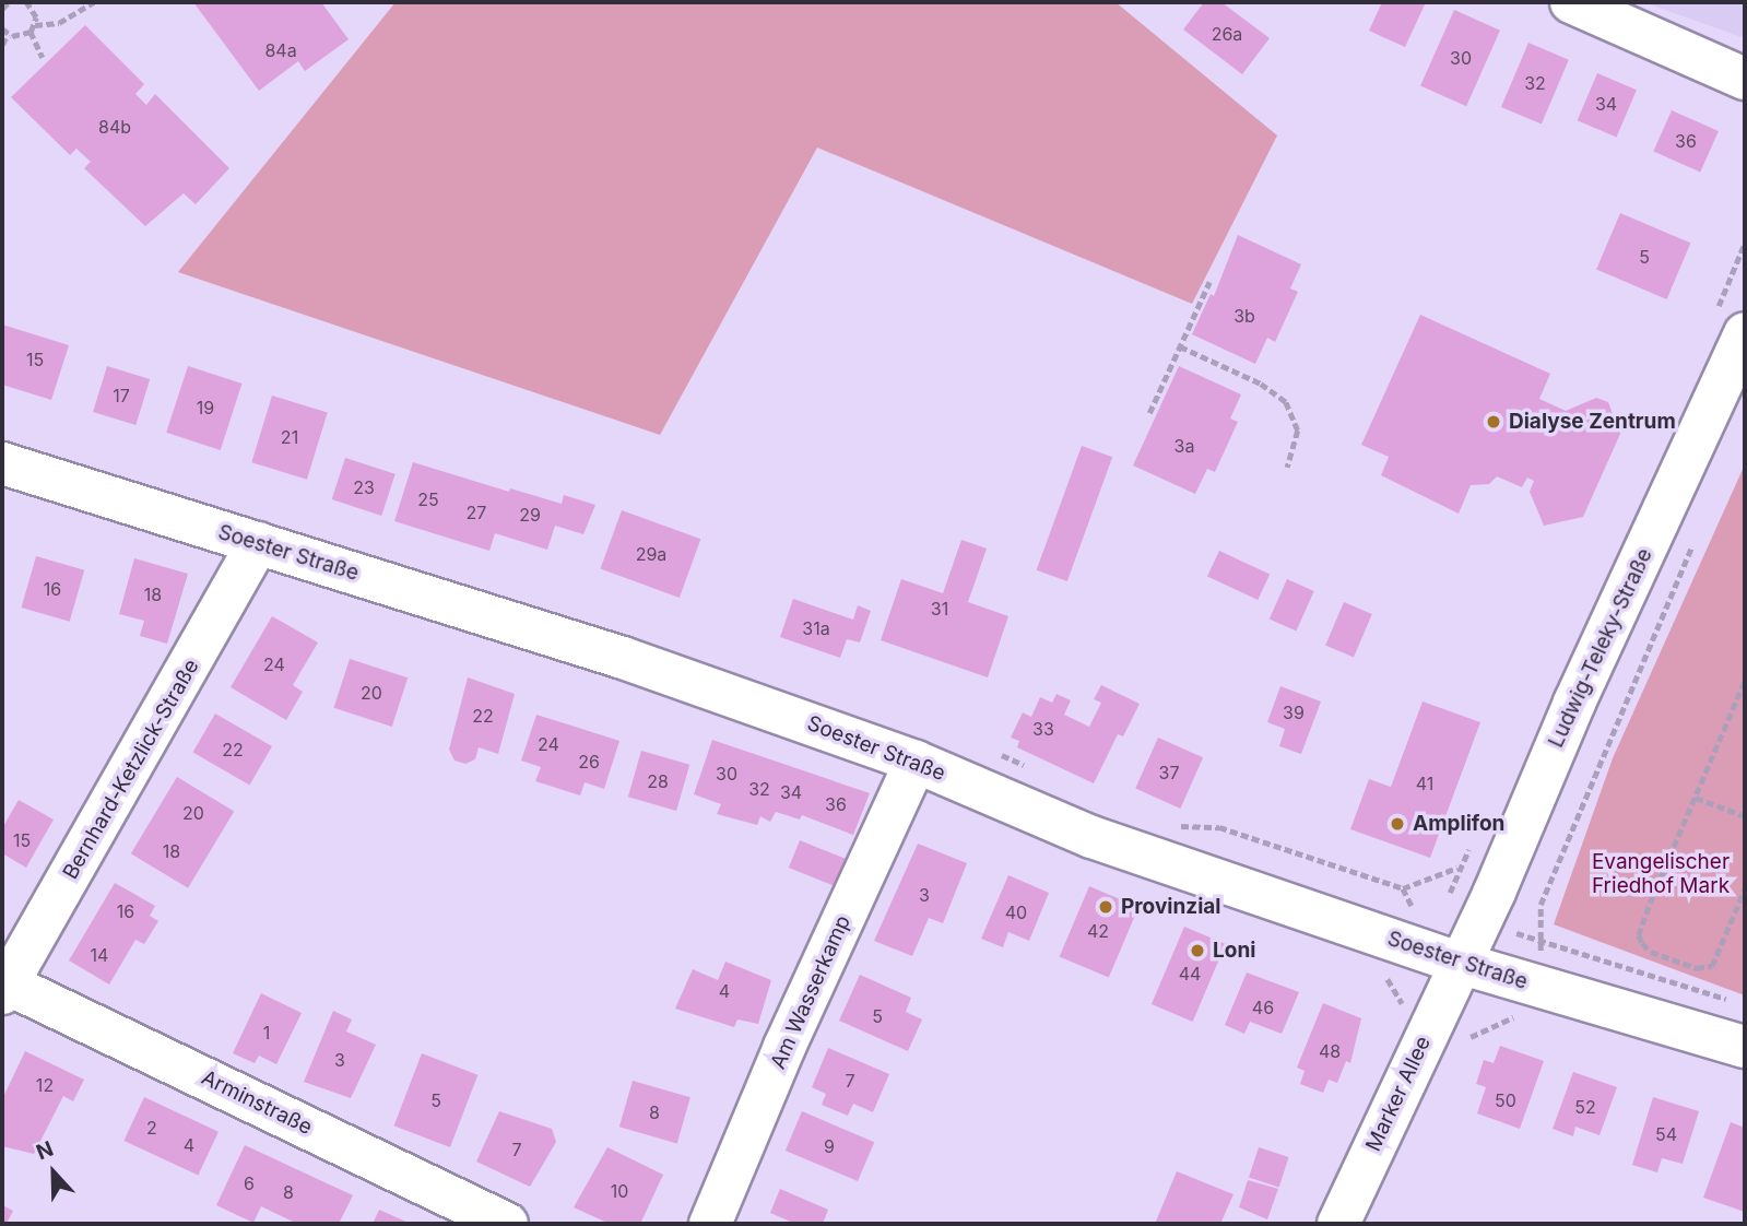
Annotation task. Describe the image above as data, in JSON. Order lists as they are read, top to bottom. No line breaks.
{"streets":{"street":["Soester Straße","Ludwig-Teleky-Straße","Bernhard-Ketzlick-Straße","Am Wasserkamp","Marker Allee","Arminstraße"]},"crossings":[["Soester Straße","Ludwig-Teleky-Straße"],["Soester Straße","Bernhard-Ketzlick-Straße"],["Soester Straße","Am Wasserkamp"],["Soester Straße","Marker Allee"],["Ludwig-Teleky-Straße","Marker Allee"],["Bernhard-Ketzlick-Straße","Arminstraße"]],"parks":["Evangelischer Friedhof Mark"],"places":["Dialyse Zentrum","Amplifon","Provinzial","Loni"],"house_numbers":["26a","84a","30","32","34","84b","36","5","3b","15","17","19","21","3a","23","25","27","29","29a","16","18","31","31a","24","20","39","22","33","24","22","26","37","30","28","41","32","34","36","20","15","18","3","16","40","42","14","44","4","46","5","1","48","3","7","12","5","50","52","8","2","54","4","9","7","6","10","8"],"north":"top"}
